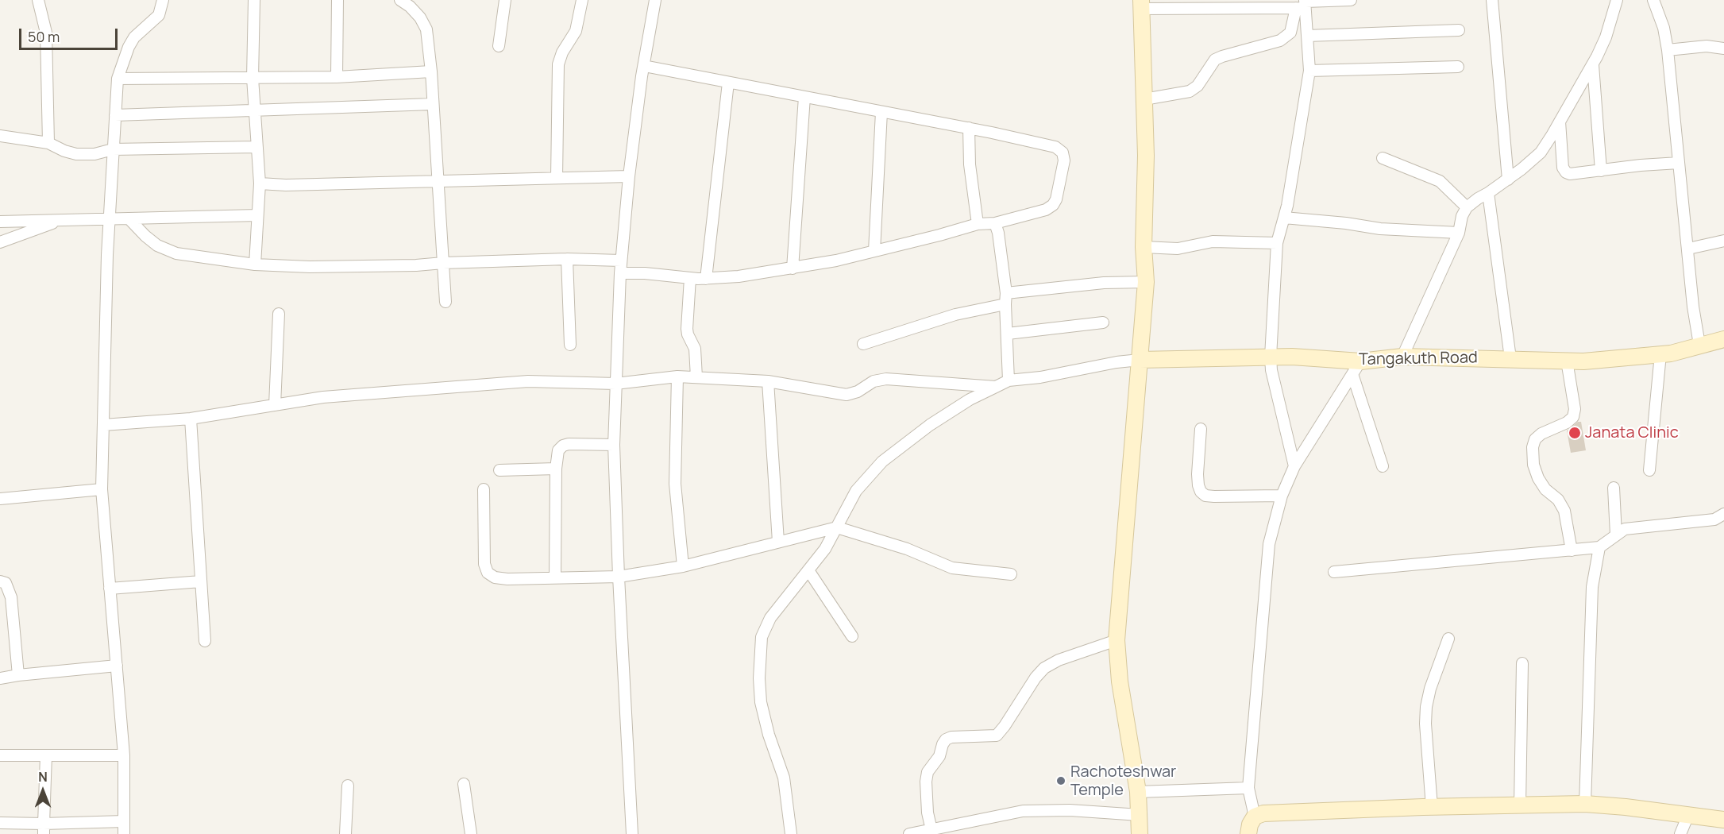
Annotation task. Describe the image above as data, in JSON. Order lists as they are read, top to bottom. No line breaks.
{"streets":{"street":["Tangakuth Road"]},"places":["Janata Clinic","Rachoteshwar Temple"],"scale_bar":"50 m","north":"top"}
